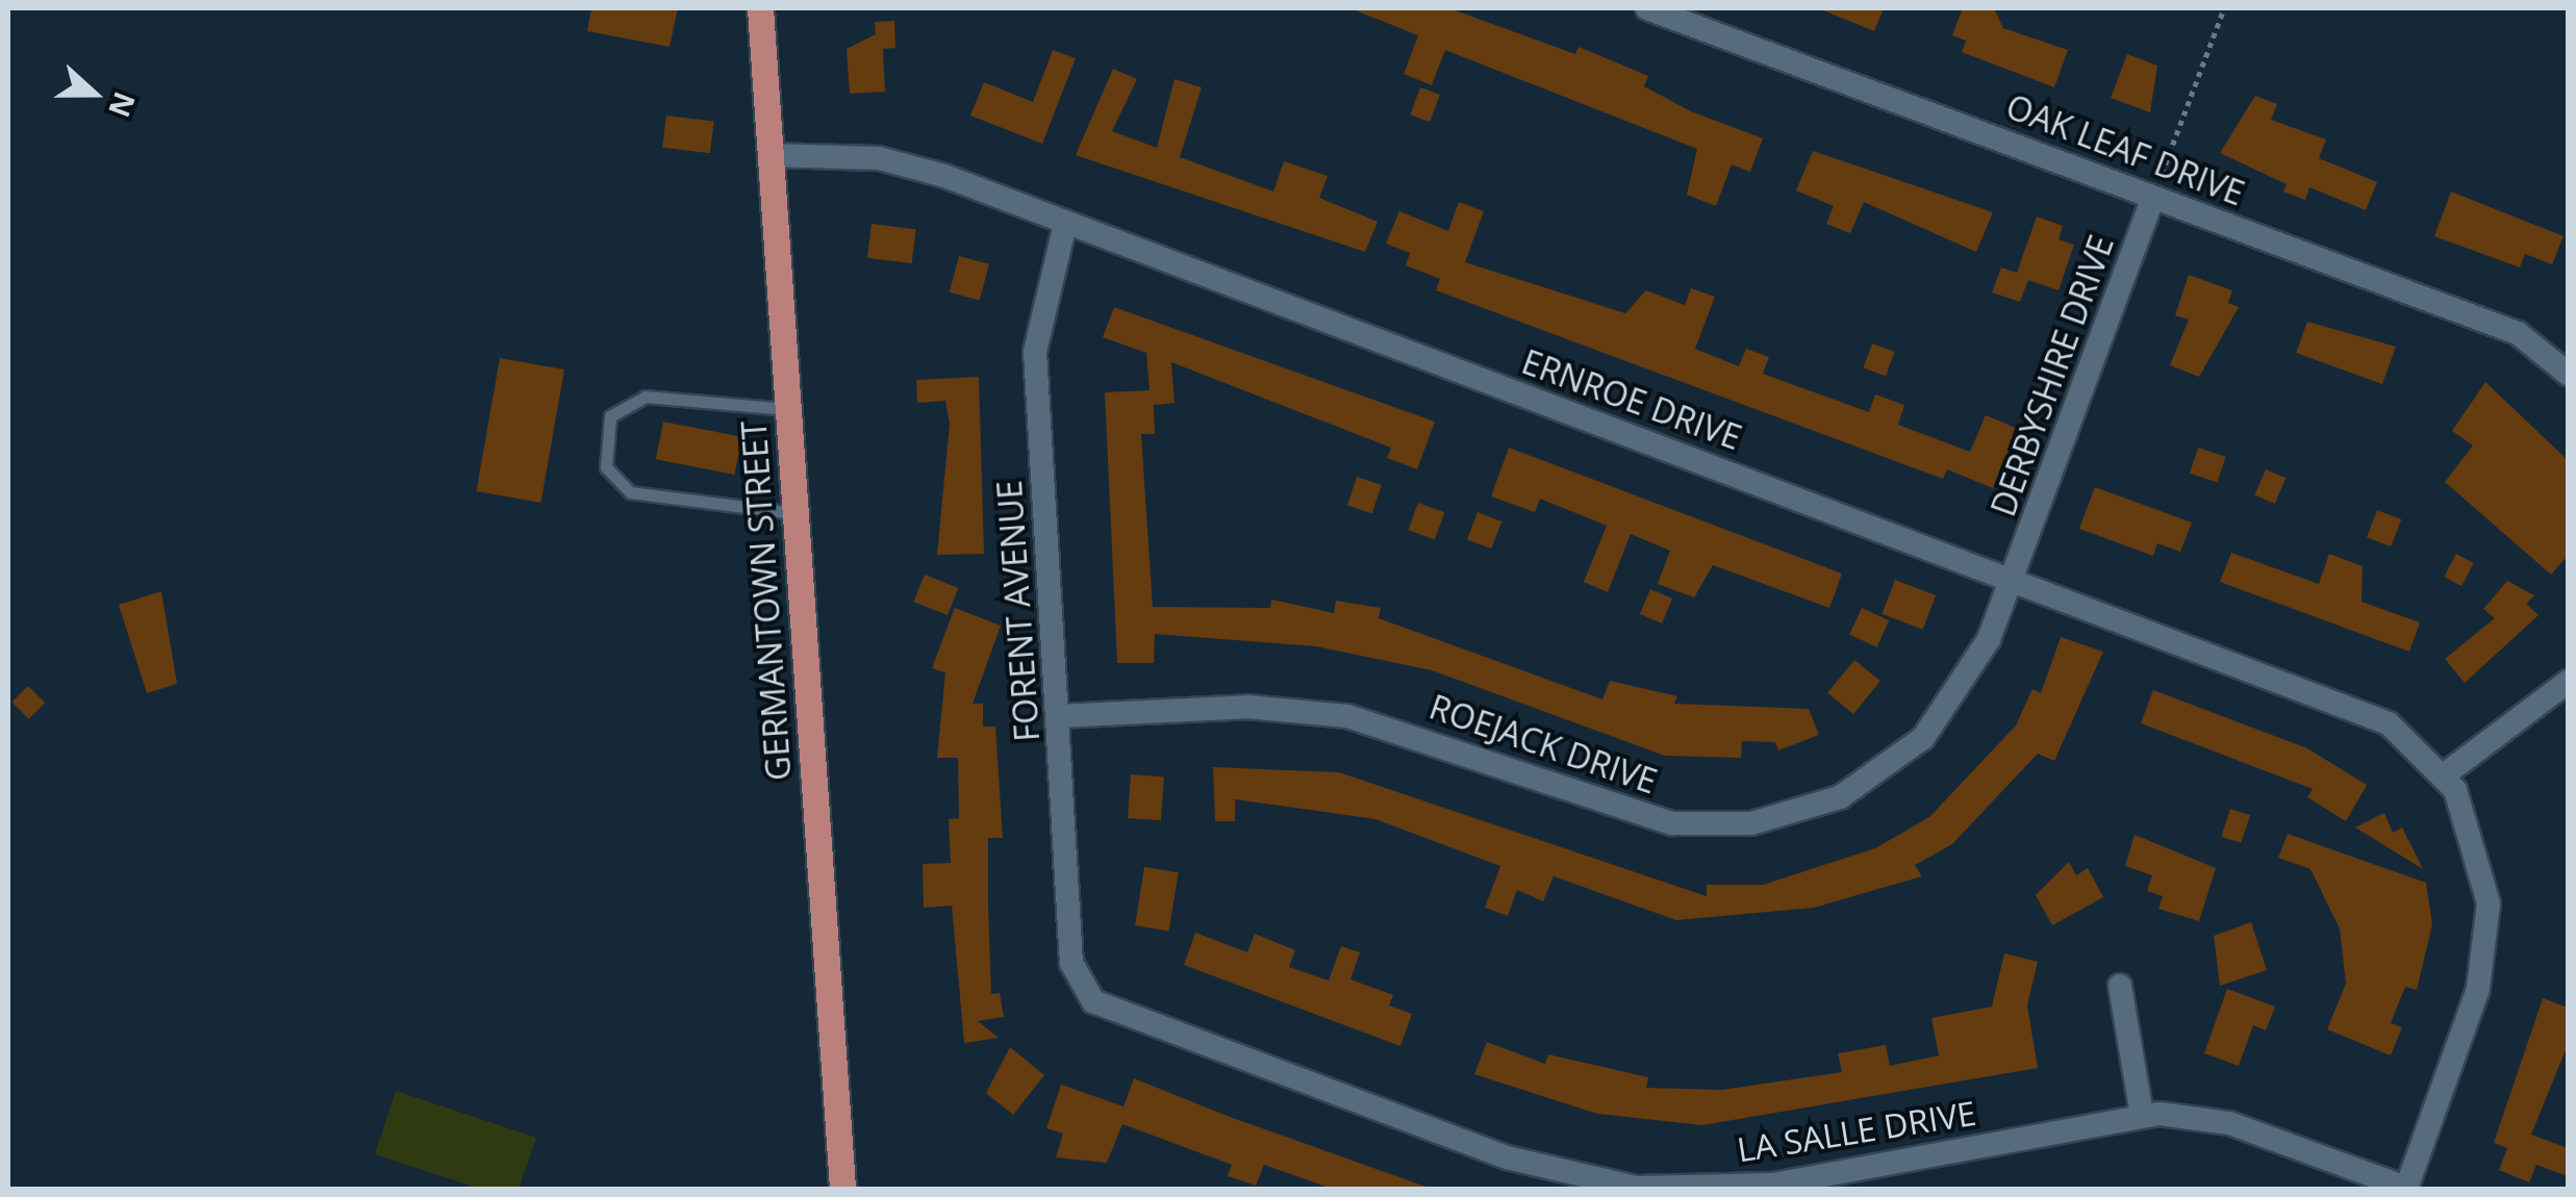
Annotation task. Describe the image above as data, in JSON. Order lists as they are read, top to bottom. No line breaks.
{"streets":{"main road":["GERMANTOWN STREET"],"street":["OAK LEAF DRIVE","DERBYSHIRE DRIVE","ERNROE DRIVE","FORENT AVENUE","ROEJACK DRIVE","LA SALLE DRIVE"]},"crossings":[["OAK LEAF DRIVE","DERBYSHIRE DRIVE"],["DERBYSHIRE DRIVE","ERNROE DRIVE"],["DERBYSHIRE DRIVE","ROEJACK DRIVE"],["ERNROE DRIVE","GERMANTOWN STREET"],["ERNROE DRIVE","FORENT AVENUE"],["ERNROE DRIVE","ROEJACK DRIVE"],["FORENT AVENUE","ROEJACK DRIVE"],["FORENT AVENUE","LA SALLE DRIVE"]],"north":"right"}
